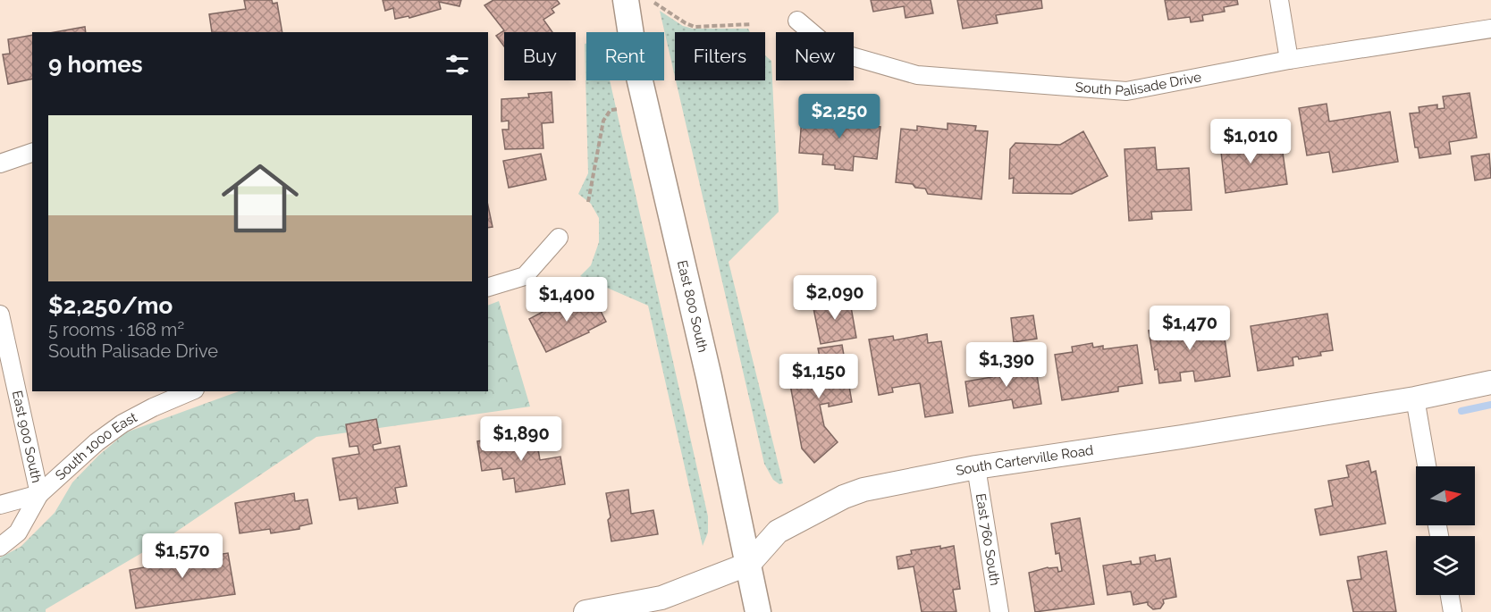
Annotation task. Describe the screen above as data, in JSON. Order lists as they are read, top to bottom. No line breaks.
{"streets":{"main road":["East 800 South"],"street":["South Palisade Drive","East 900 South","South 1000 East","South Carterville Road","East 760 South"]},"crossings":[["East 800 South","South Carterville Road"],["East 900 South","South 1000 East"],["South Carterville Road","East 760 South"]],"north":"right","page":{"chip":["Buy","Rent","Filters","New"],"heading":"9 homes","price":["$2,250","$1,010","$2,090","$1,400","$1,470","$1,390","$1,150","$1,890","$1,570"],"list":[{"name":"$2,250/mo","note":"5 rooms · 168 m² · South Palisade Drive"}]}}
